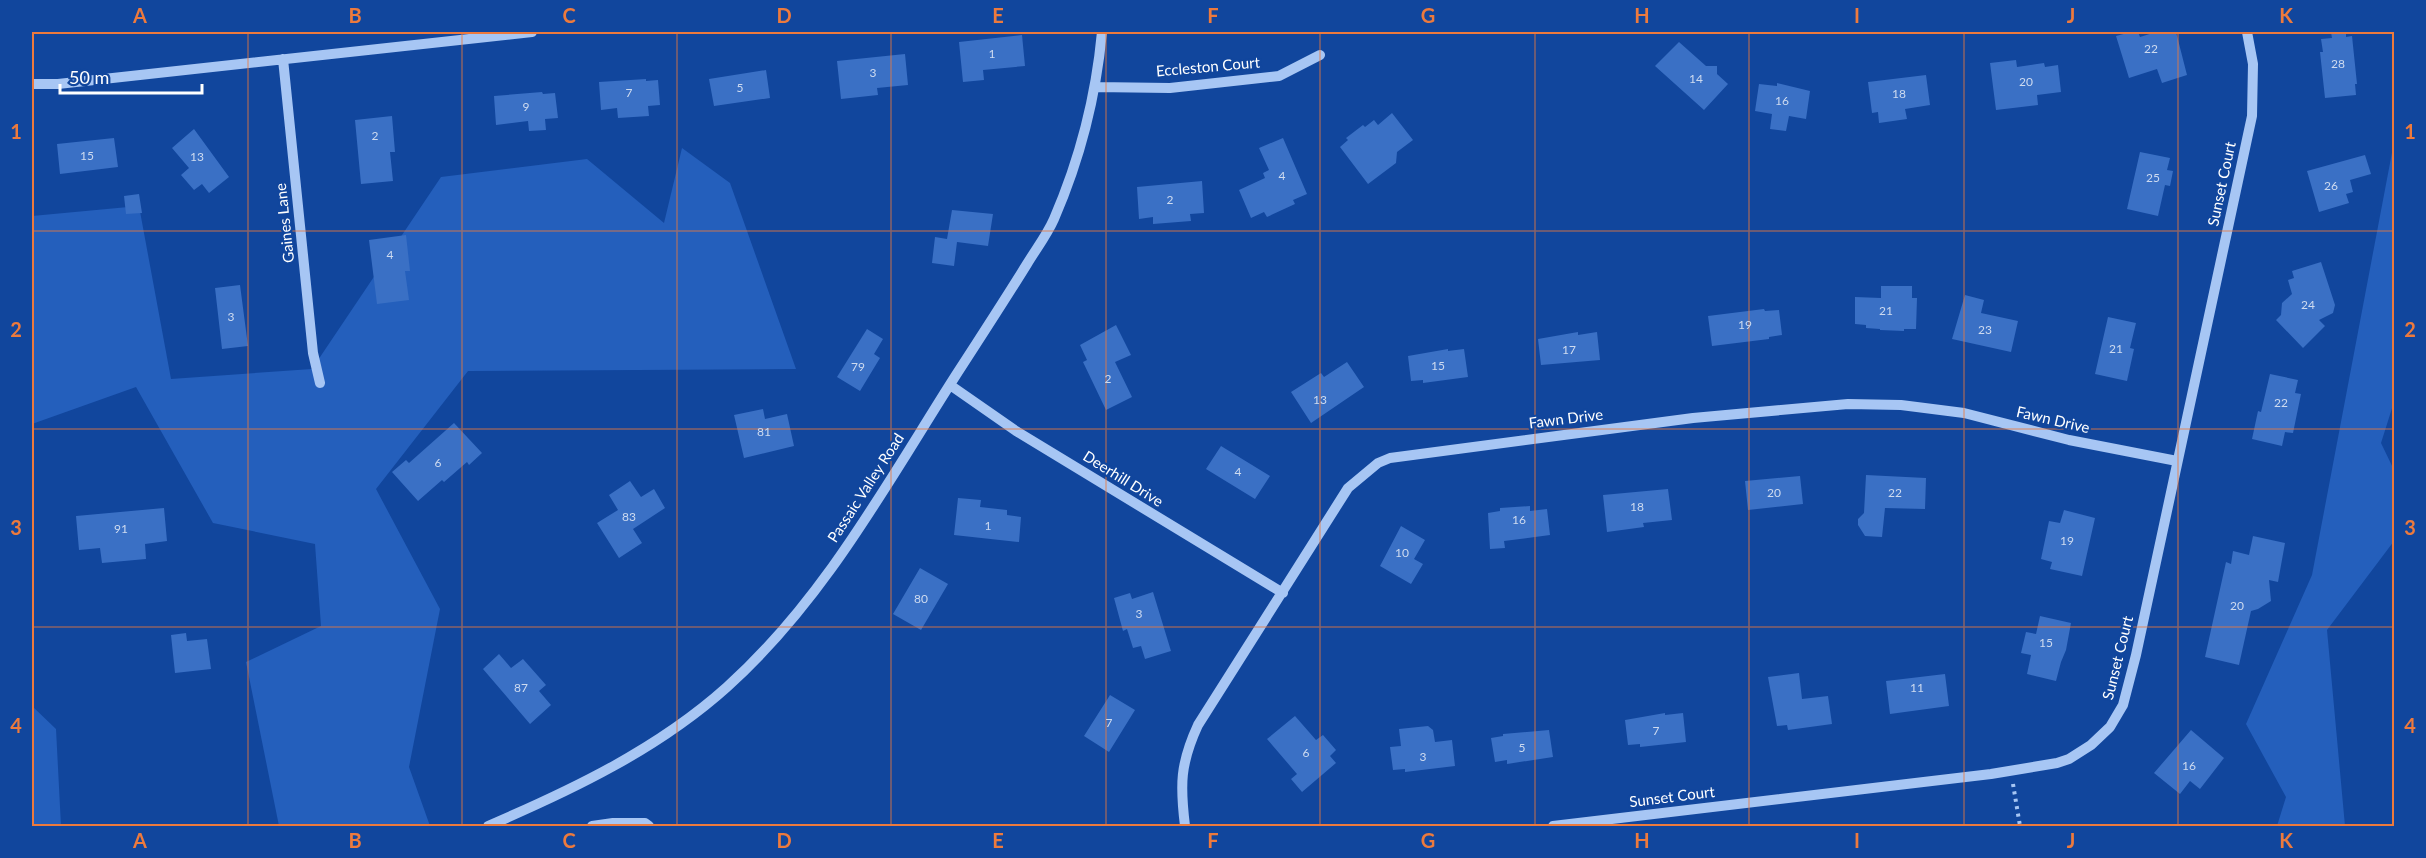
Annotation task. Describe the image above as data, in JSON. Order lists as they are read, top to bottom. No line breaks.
{"streets":{"street":["Eccleston Court","Sunset Court","Gaines Lane","Fawn Drive","Deerhill Drive","Passaic Valley Road"]},"crossings":[["Eccleston Court","Passaic Valley Road"],["Sunset Court","Fawn Drive"],["Fawn Drive","Deerhill Drive"],["Deerhill Drive","Passaic Valley Road"]],"house_numbers":["22","1","28","3","14","20","5","7","18","16","9","2","15","13","4","25","26","2","4","24","21","3","19","23","21","17","15","79","2","13","22","81","6","4","20","22","18","83","16","1","91","19","10","80","20","3","15","87","11","7","7","5","6","3","16"],"scale_bar":"50 m","grid":{"columns":["A","B","C","D","E","F","G","H","I","J","K"],"rows":["1","2","3","4"]}}
